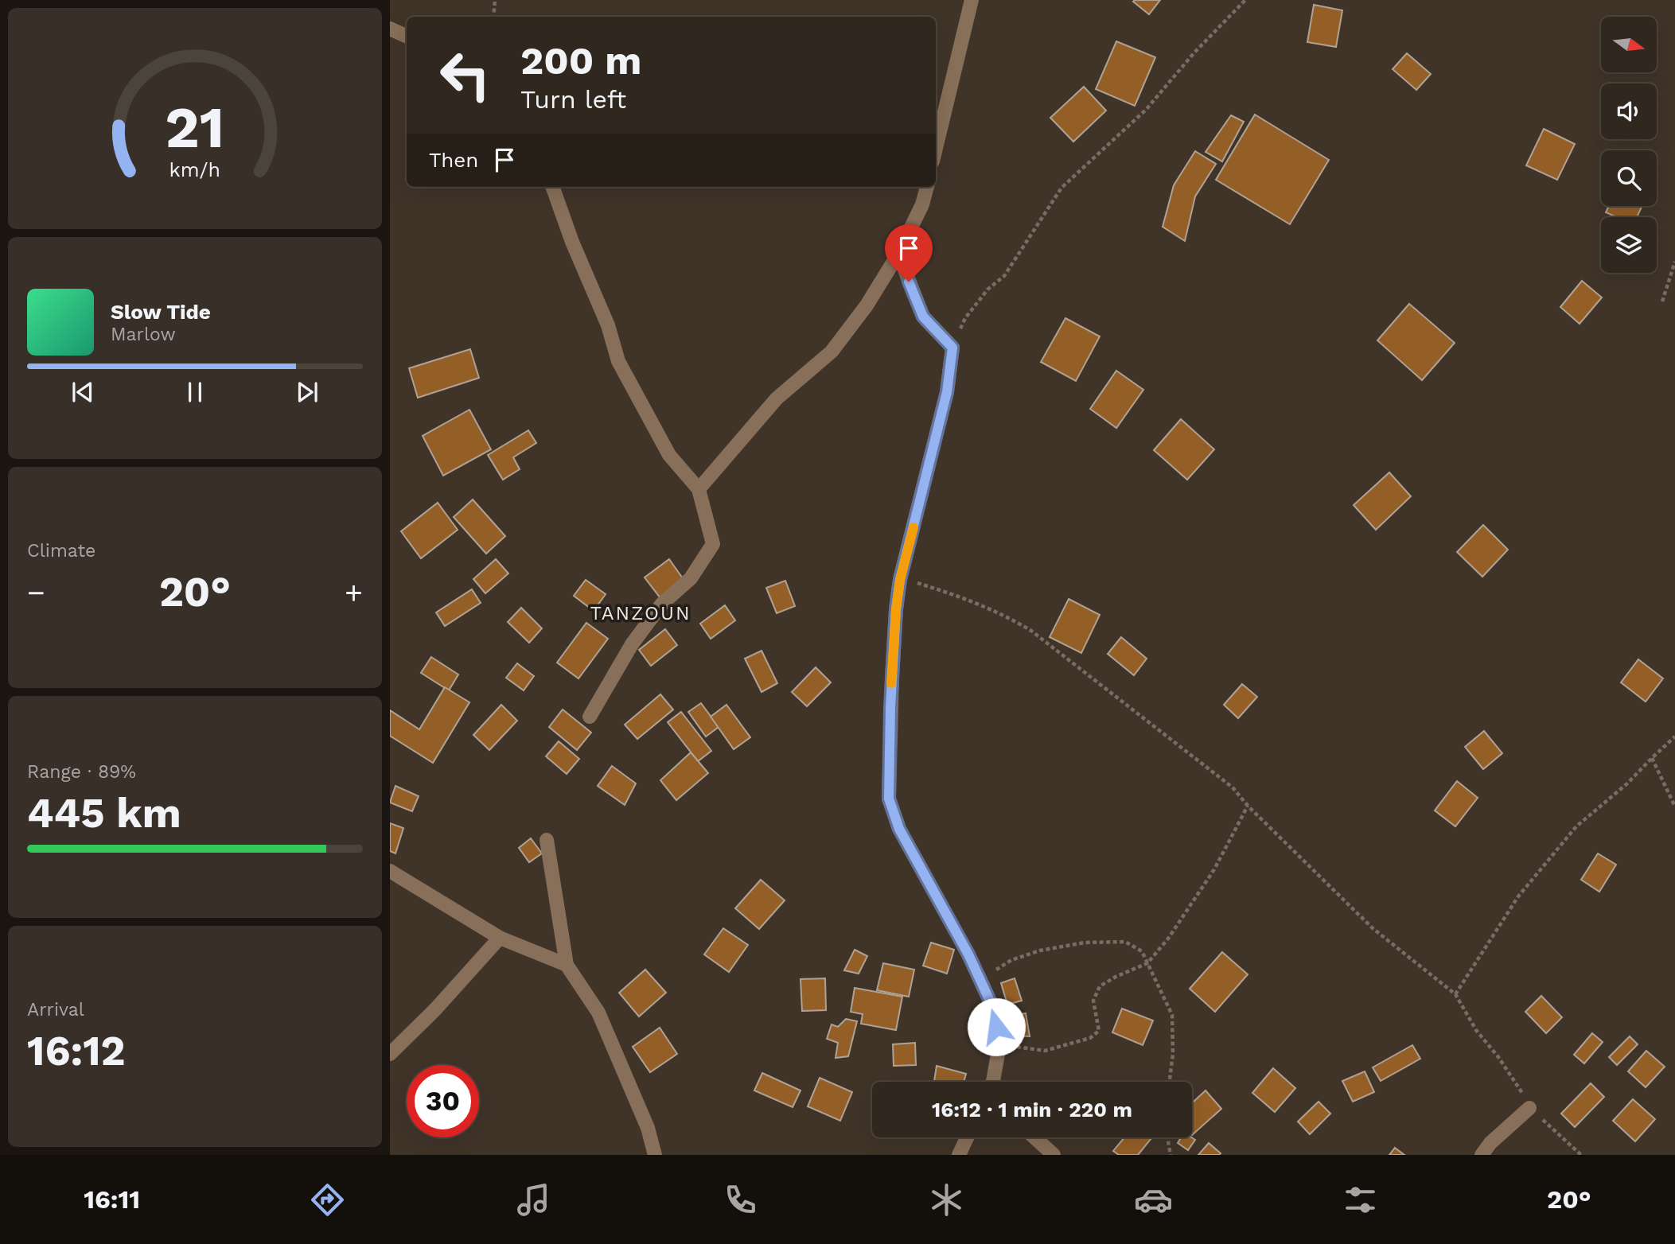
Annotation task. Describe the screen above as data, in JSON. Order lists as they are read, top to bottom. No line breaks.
{"districts":["TANZOUN"],"north":"right","page":{"turn":["200 m","Turn left"],"then":"Then","song":["Slow Tide","Marlow"],"tile":["Climate",["Range · 89%","445 km"],["Arrival","16:12"]],"heat":["−","20°","+"],"limit":"30","trip":"16:12 · 1 min · 220 m","tabs":["16:11","20°"],"gauge":["21","km/h"]}}
